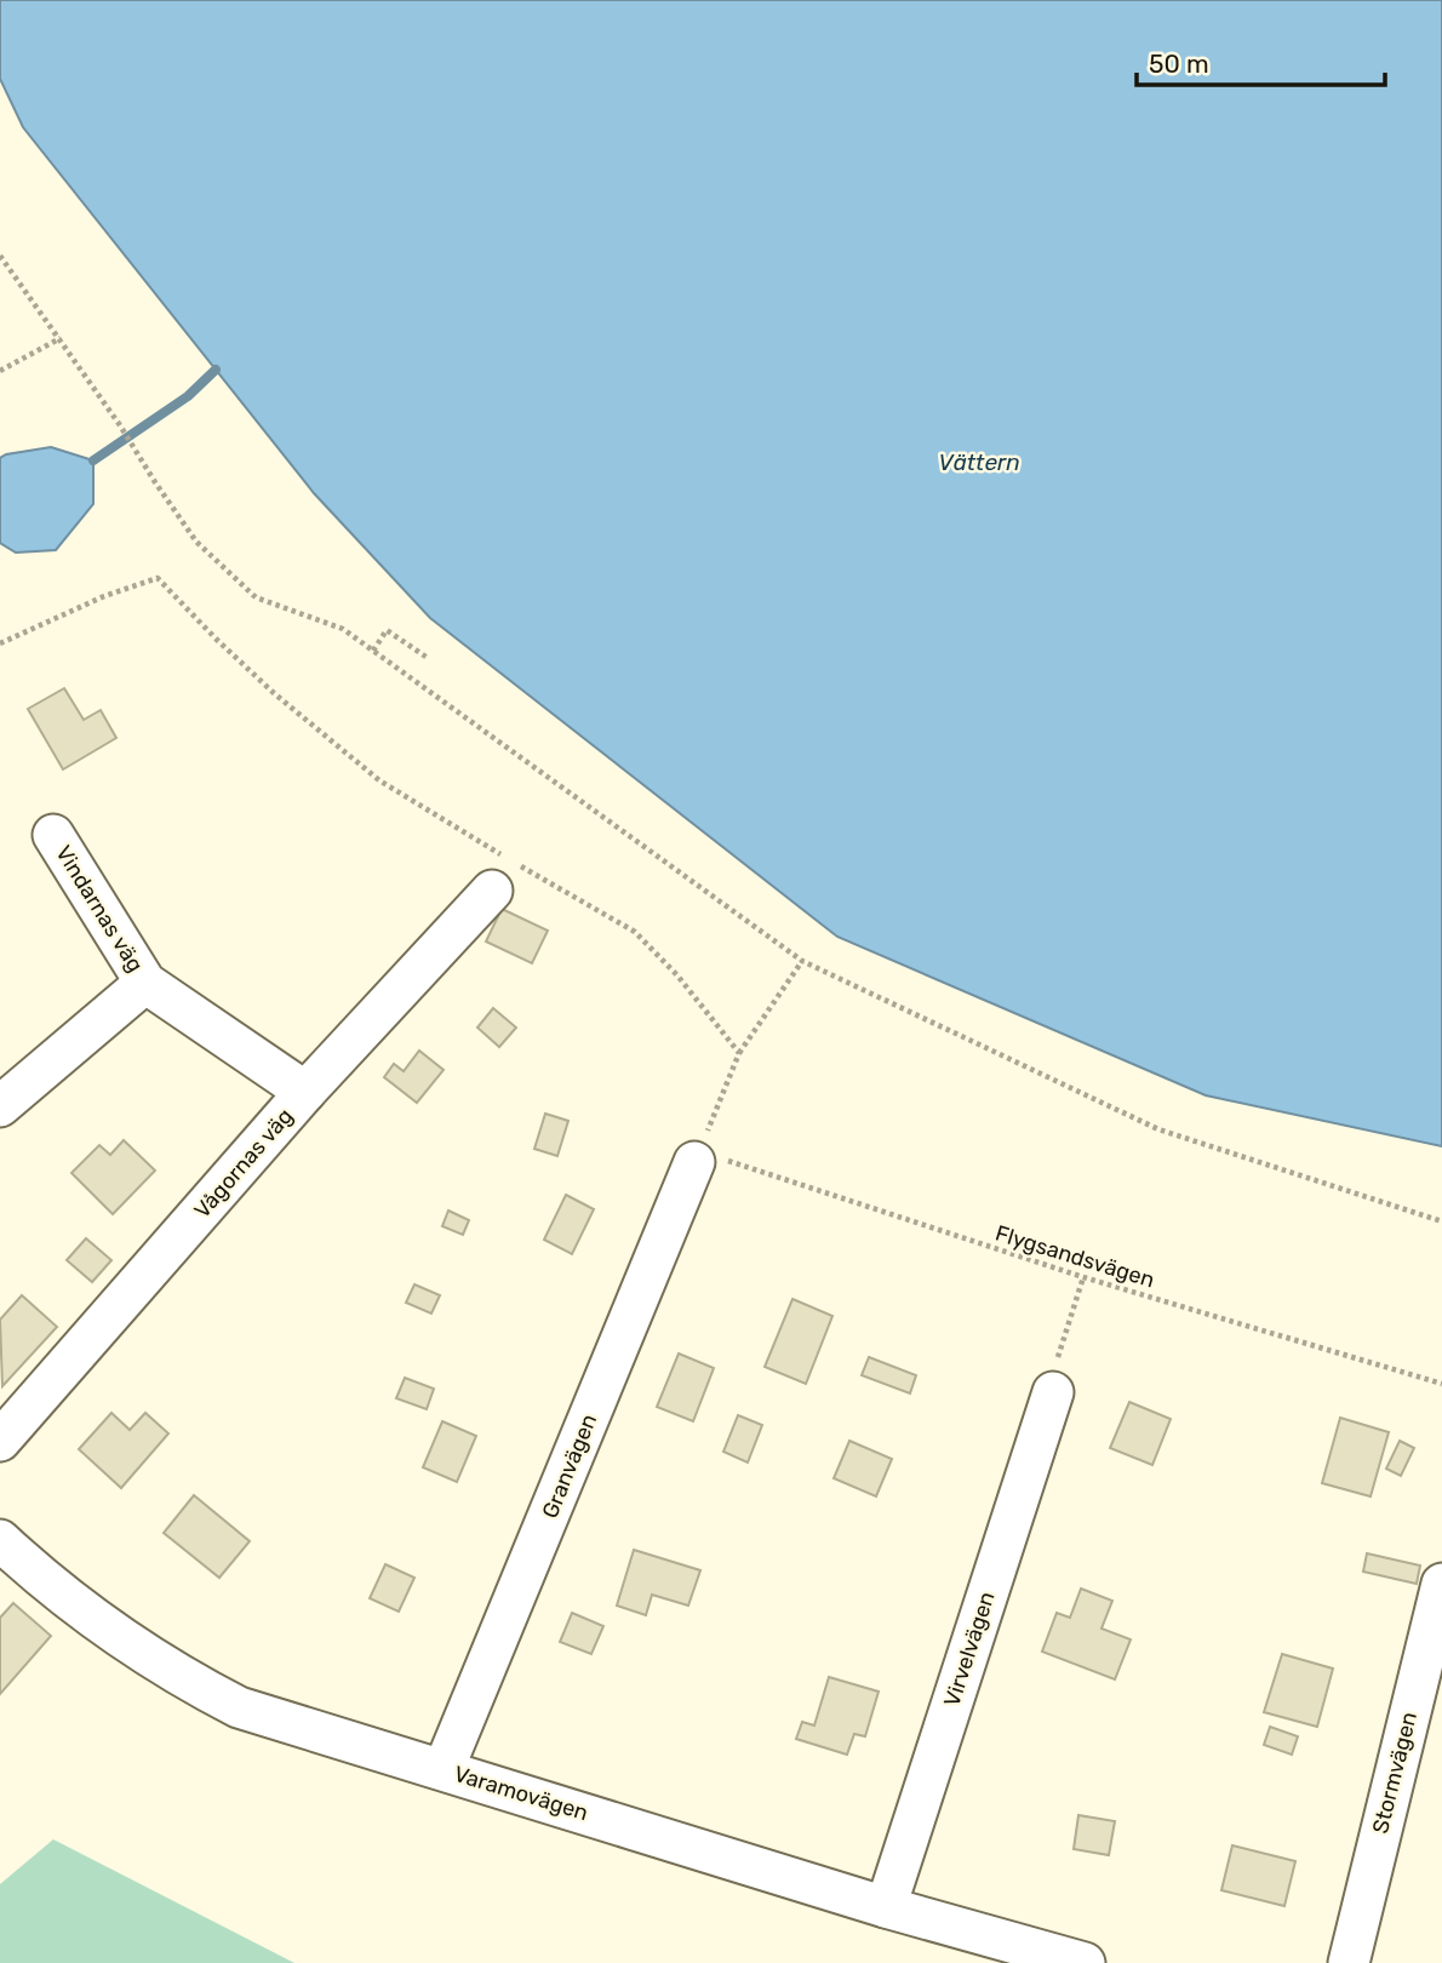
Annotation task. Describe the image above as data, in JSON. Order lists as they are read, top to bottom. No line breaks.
{"streets":{"street":["Vindarnas väg","Vågornas väg","Granvägen","Virvelvägen","Stormvägen","Varamovägen"],"path":["Flygsandsvägen"]},"crossings":[["Vindarnas väg","Vågornas väg"],["Flygsandsvägen","Granvägen"],["Granvägen","Varamovägen"],["Virvelvägen","Varamovägen"]],"water":["Vättern"],"scale_bar":"50 m"}
